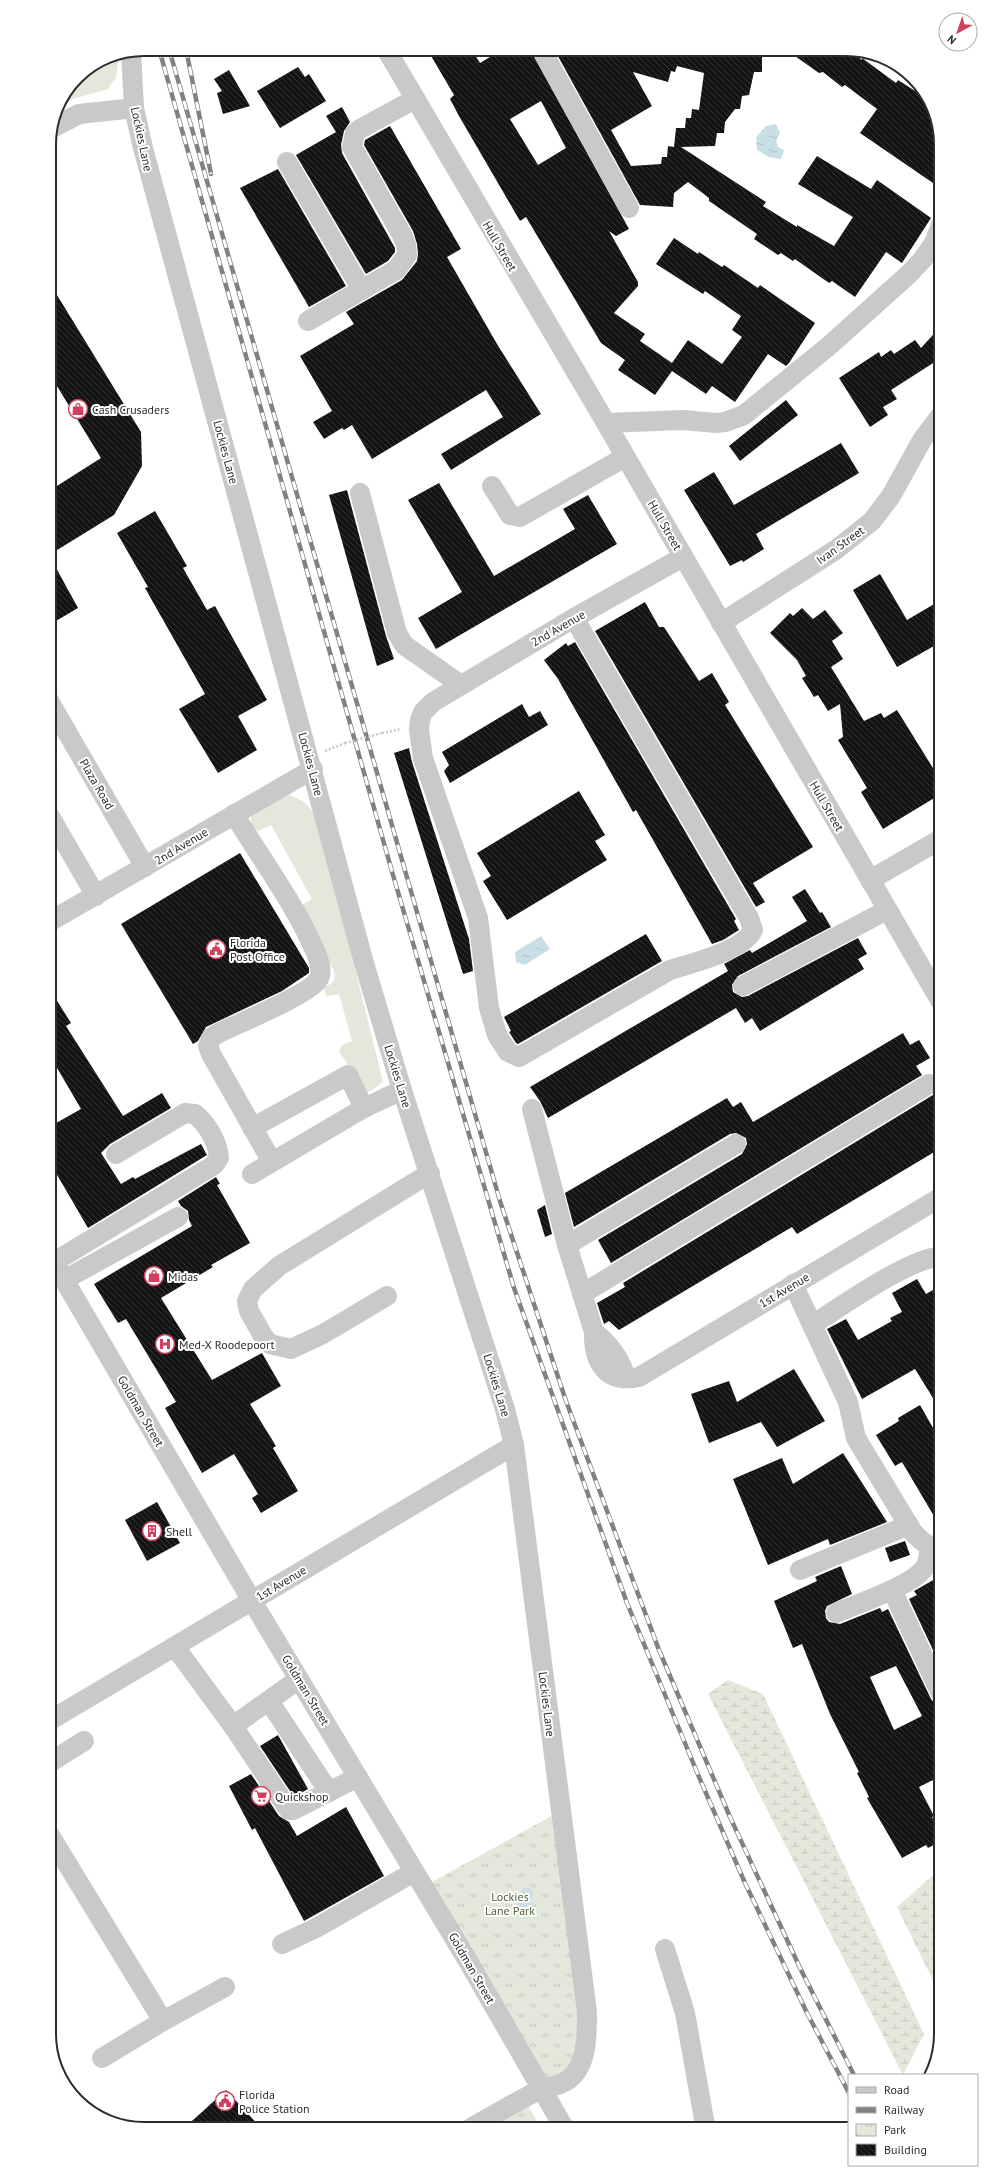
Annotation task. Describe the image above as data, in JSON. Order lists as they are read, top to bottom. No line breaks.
{"streets":{"street":["Lockies Lane","Hull Street","Ivan Street","2nd Avenue","Plaza Road","1st Avenue","Goldman Street"]},"crossings":[["Lockies Lane","2nd Avenue"],["Lockies Lane","1st Avenue"],["Lockies Lane","Goldman Street"],["Hull Street","Ivan Street"],["Hull Street","2nd Avenue"],["2nd Avenue","Plaza Road"],["1st Avenue","Goldman Street"]],"parks":["Lockies Lane Park"],"places":{"shop":["Cash Crusaders","Midas"],"public building":["Florida Post Office","Florida Police Station"],"hospital":["Med-X Roodepoort"],"building":["Shell"],"supermarket":["Quickshop"]},"legend":["Road","Railway","Park","Building"],"north":"bottom left"}
